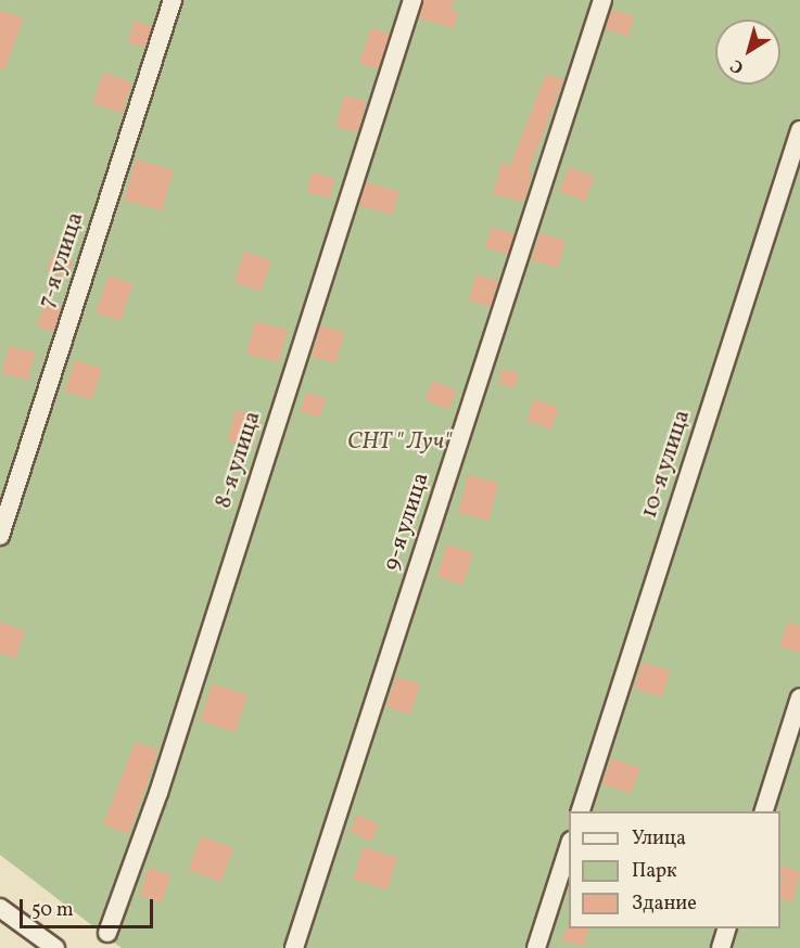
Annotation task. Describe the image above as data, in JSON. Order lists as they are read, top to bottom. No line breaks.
{"streets":{"street":["7-я улица","8-я улица","10-я улица","9-я улица"]},"parks":["СНТ \" Луч\""],"legend":["Улица","Парк","Здание"],"scale_bar":"50 m","north":"bottom left"}
